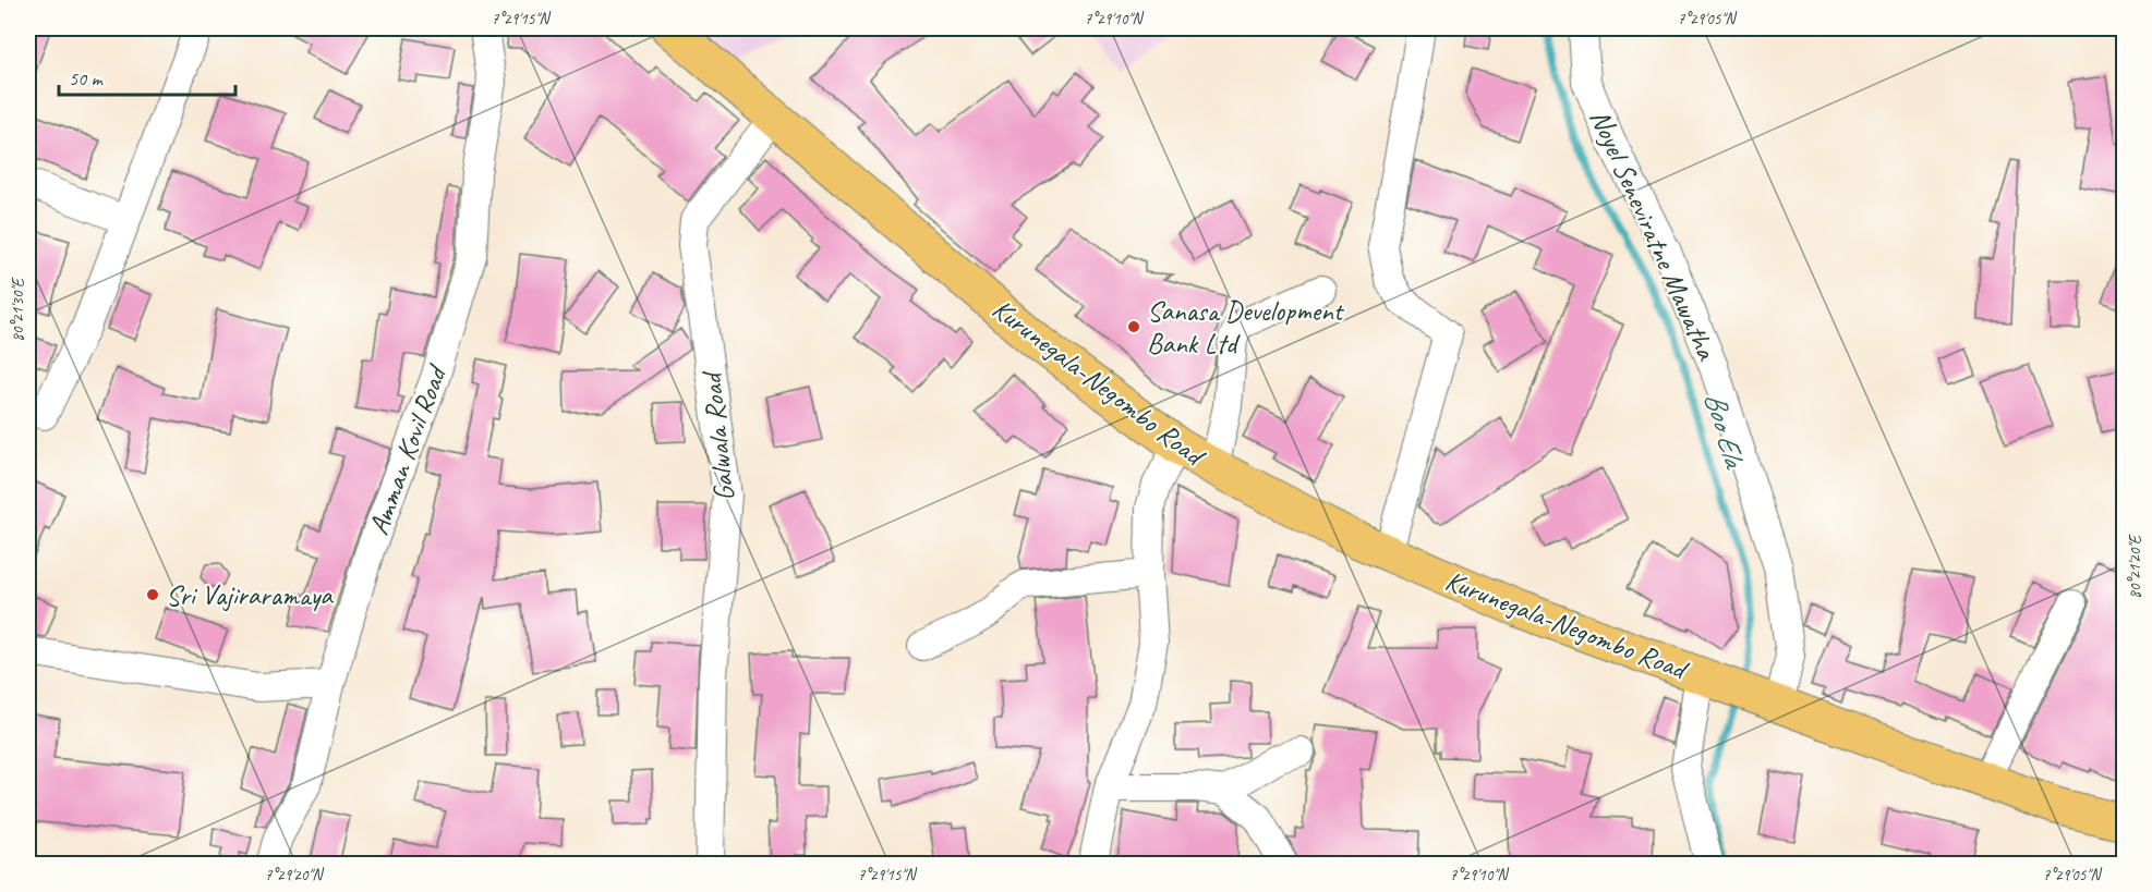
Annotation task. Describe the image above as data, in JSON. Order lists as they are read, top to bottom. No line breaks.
{"streets":{"main road":["Kurunegala-Negombo Road"],"street":["Noyel Seneviratne Mawatha","Galwala Road","Amman Kovil Road"]},"crossings":[["Noyel Seneviratne Mawatha","Kurunegala-Negombo Road"],["Kurunegala-Negombo Road","Galwala Road"]],"water":["Boo Ela"],"places":["Sanasa Development Bank Ltd","Sri Vajiraramaya"],"scale_bar":"50 m","coordinates":["7°29'15\"N","7°29'10\"N","7°29'05\"N","80°21'30\"E","80°21'20\"E","7°29'20\"N"]}
